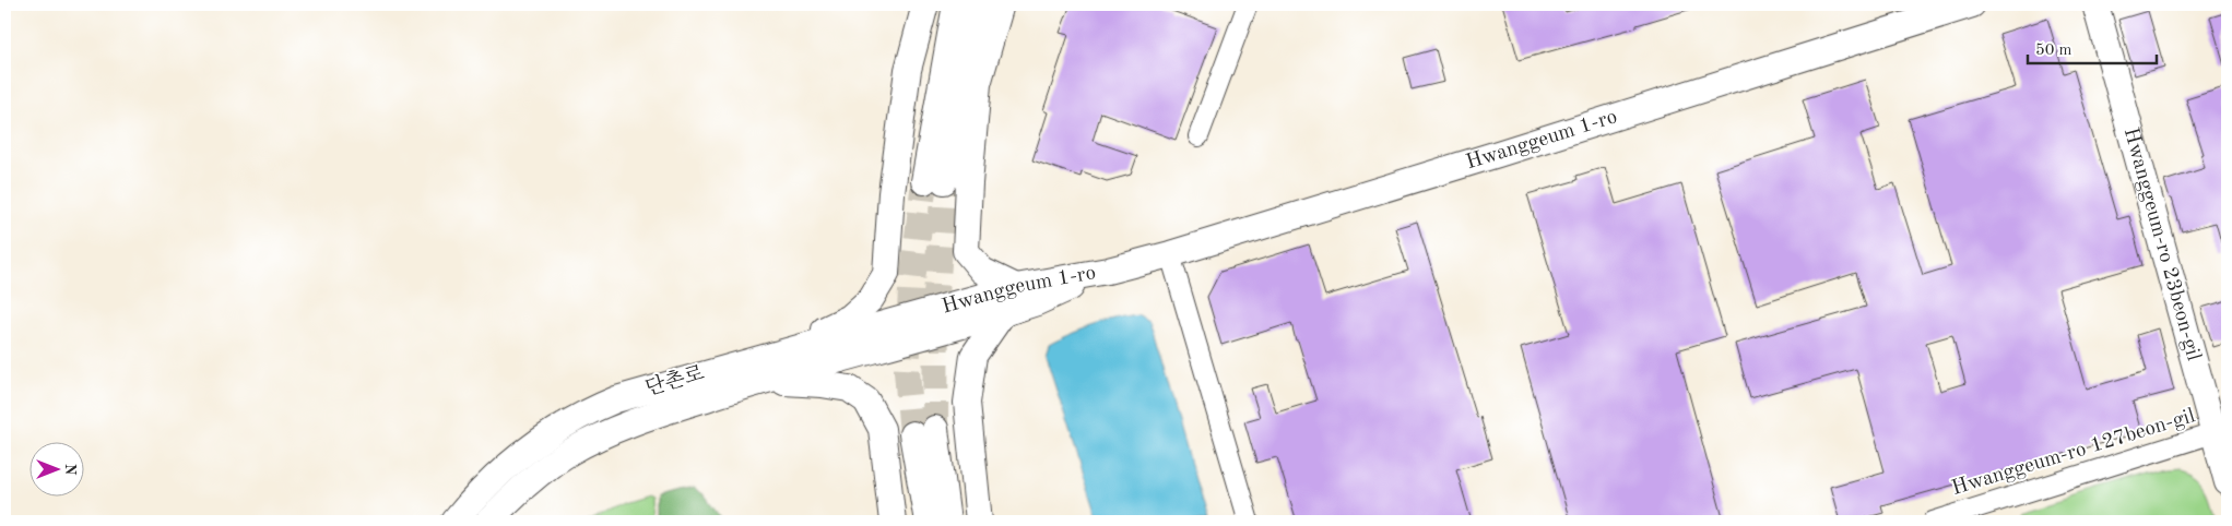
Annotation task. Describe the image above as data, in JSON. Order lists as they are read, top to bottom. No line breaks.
{"streets":{"main road":["Hwanggeum 1-ro","Hwanggeum-ro 23beon-gil","단촌로"],"street":["Hwanggeum-ro 127beon-gil"]},"crossings":[["Hwanggeum 1-ro","단촌로"],["Hwanggeum-ro 23beon-gil","Hwanggeum-ro 127beon-gil"]],"scale_bar":"50 m","north":"right"}
